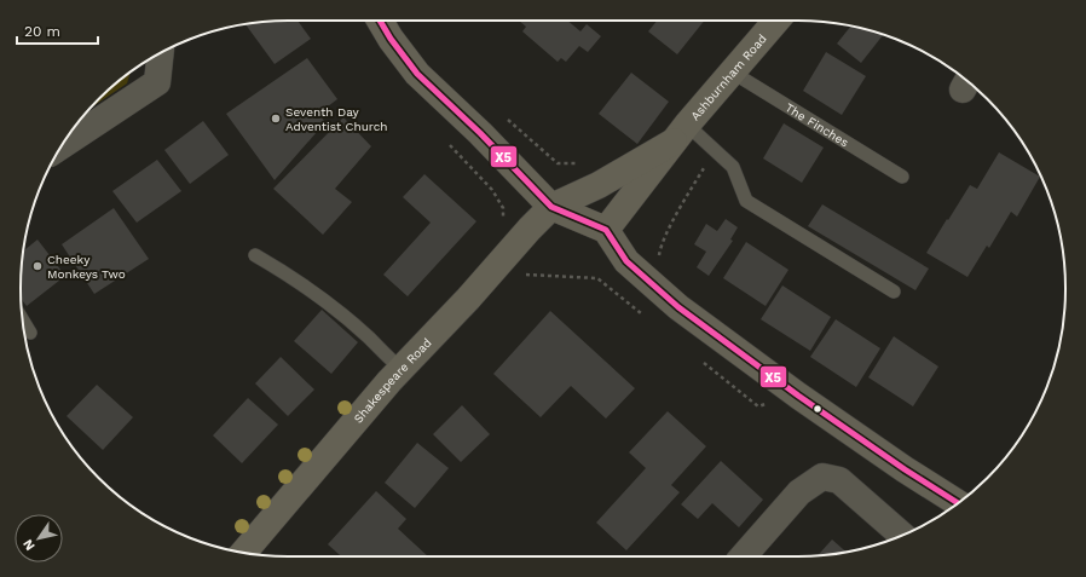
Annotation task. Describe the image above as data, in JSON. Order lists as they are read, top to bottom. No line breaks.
{"streets":{"main road":["Ashburnham Road","Shakespeare Road"],"lane":["The Finches"]},"crossings":[["Ashburnham Road","The Finches"],["Ashburnham Road","Shakespeare Road"]],"places":["Seventh Day Adventist Church","Cheeky Monkeys Two"],"lines":["transit line X5"],"scale_bar":"20 m","north":"bottom left"}
